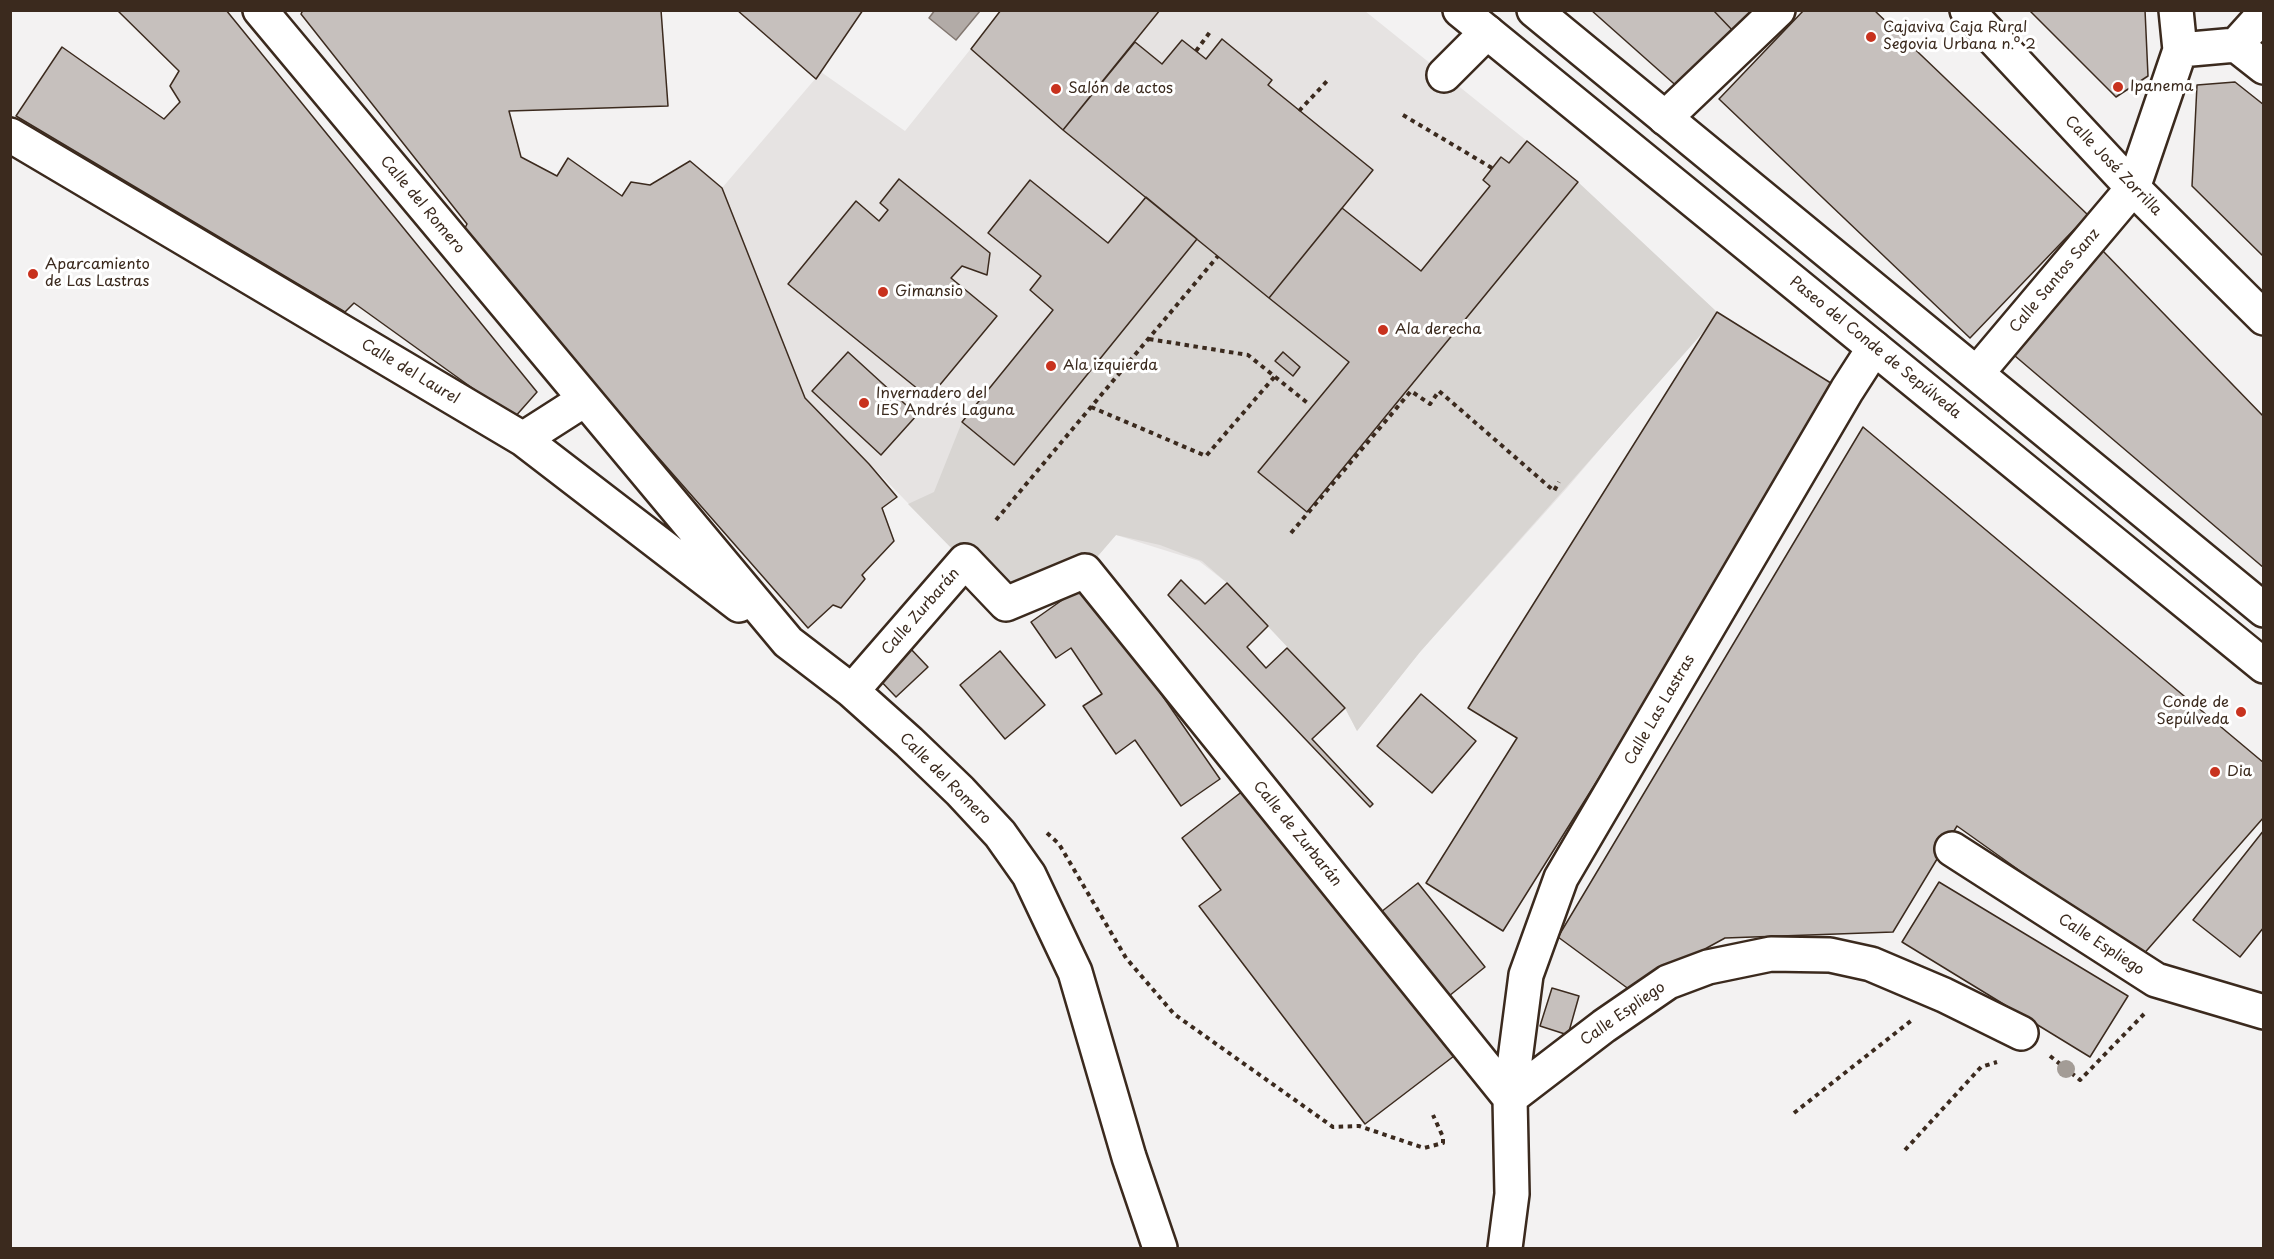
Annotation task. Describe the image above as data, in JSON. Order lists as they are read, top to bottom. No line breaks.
{"streets":{"street":["Calle José Zorrilla","Calle del Romero","Calle Santos Sanz","Paseo del Conde de Sepúlveda","Calle del Laurel","Calle Zurbarán","Calle Las Lastras","Calle de Zurbarán","Calle Espliego"]},"crossings":[["Calle José Zorrilla","Calle Santos Sanz"],["Calle del Romero","Calle del Laurel"],["Calle del Romero","Calle Zurbarán"],["Paseo del Conde de Sepúlveda","Calle Las Lastras"],["Calle Zurbarán","Calle de Zurbarán"],["Calle Las Lastras","Calle de Zurbarán"],["Calle Las Lastras","Calle Espliego"],["Calle de Zurbarán","Calle Espliego"]],"places":["Cajaviva Caja Rural Segovia Urbana n.º 2","Ipanema","Salón de actos","Aparcamiento de Las Lastras","Gimansio","Ala derecha","Ala izquierda","Invernadero del IES Andrés Laguna","Conde de Sepúlveda","Dia"]}
